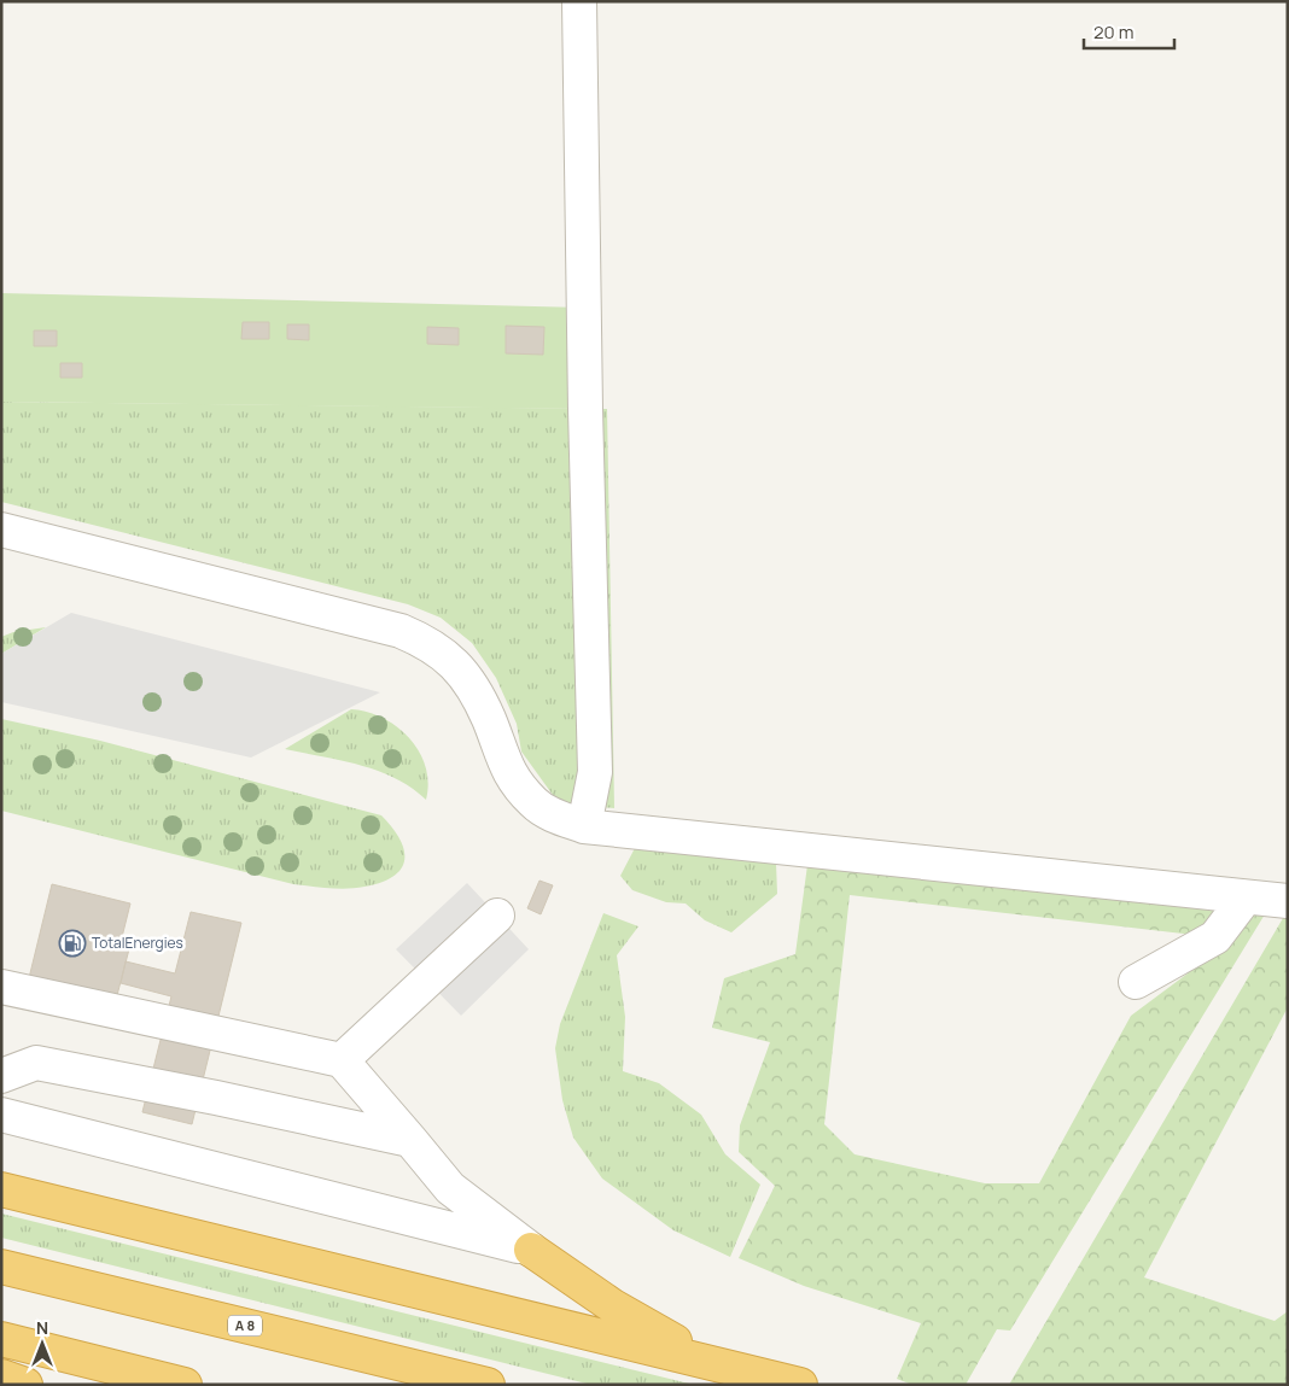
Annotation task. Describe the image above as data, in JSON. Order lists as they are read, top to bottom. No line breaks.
{"streets":{"highway":["A 8"]},"places":{"fuel station":["TotalEnergies"]},"scale_bar":"20 m","north":"top"}
